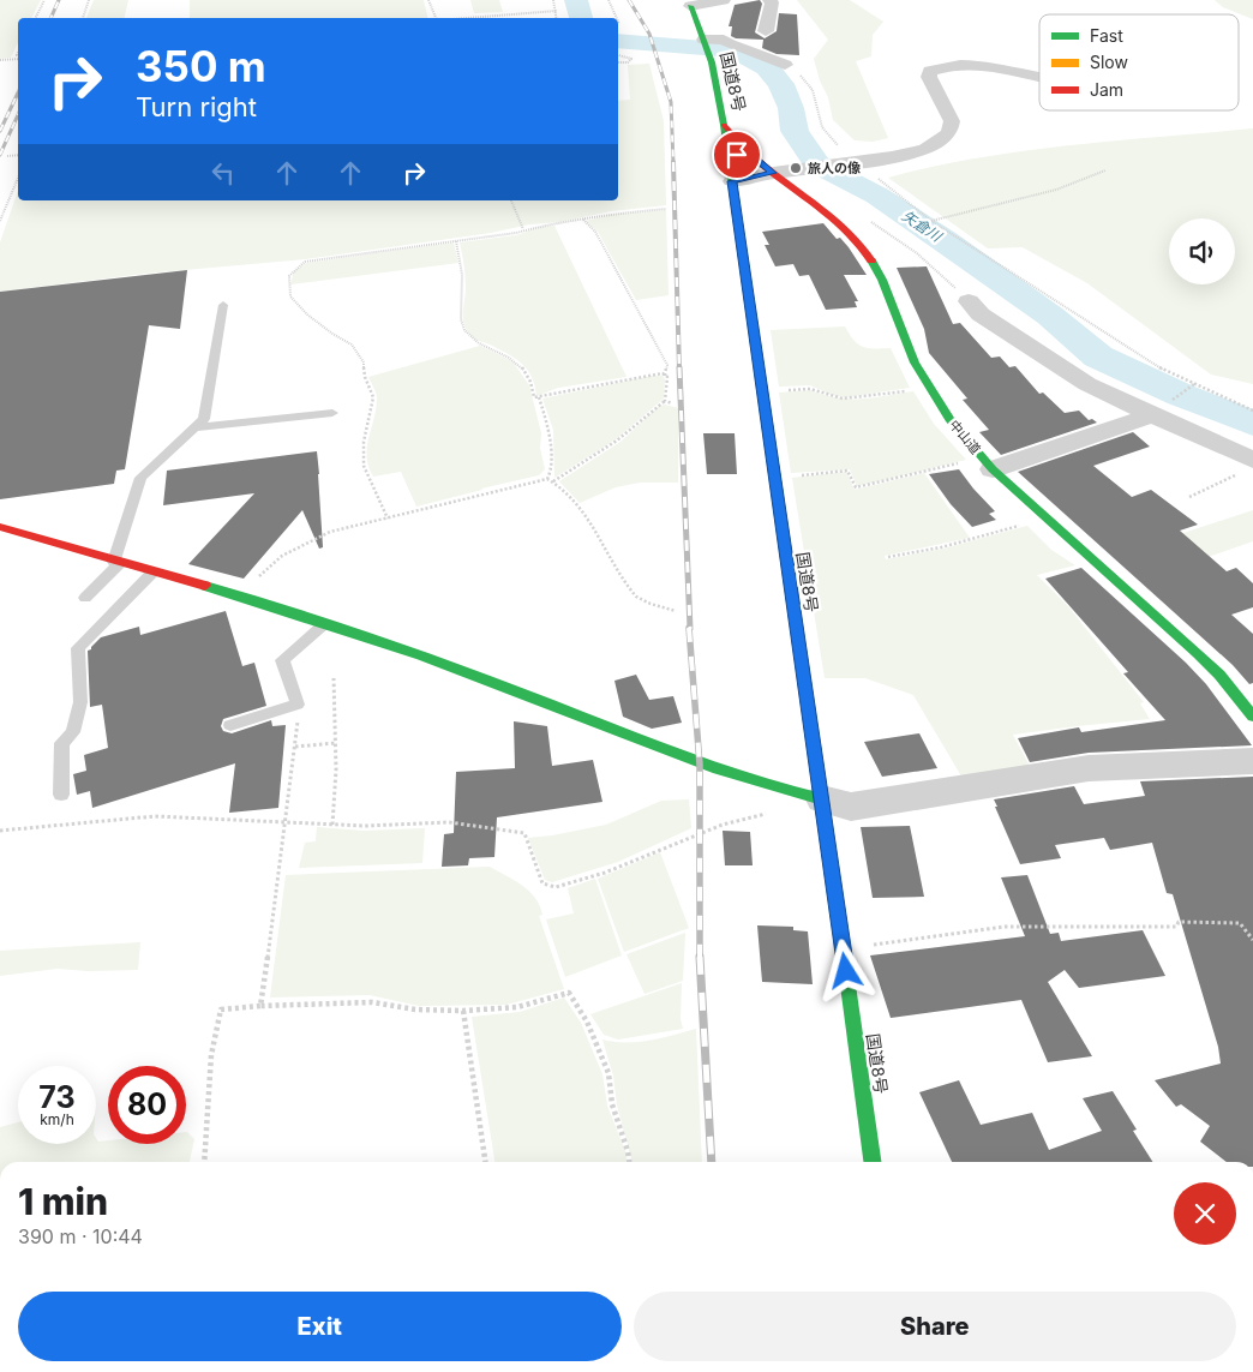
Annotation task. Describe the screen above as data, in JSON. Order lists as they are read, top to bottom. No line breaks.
{"streets":{"main road":["国道8号","中山道"]},"crossings":[["国道8号","中山道"]],"water":["矢倉川"],"places":["旅人の像"],"legend":["Fast","Slow","Jam"],"page":{"turn":["350 m","Turn right"],"speed":"73 km/h","limit":"80","heading":["1 min","390 m · 10:44"],"buttons":["Exit","Share"]}}
